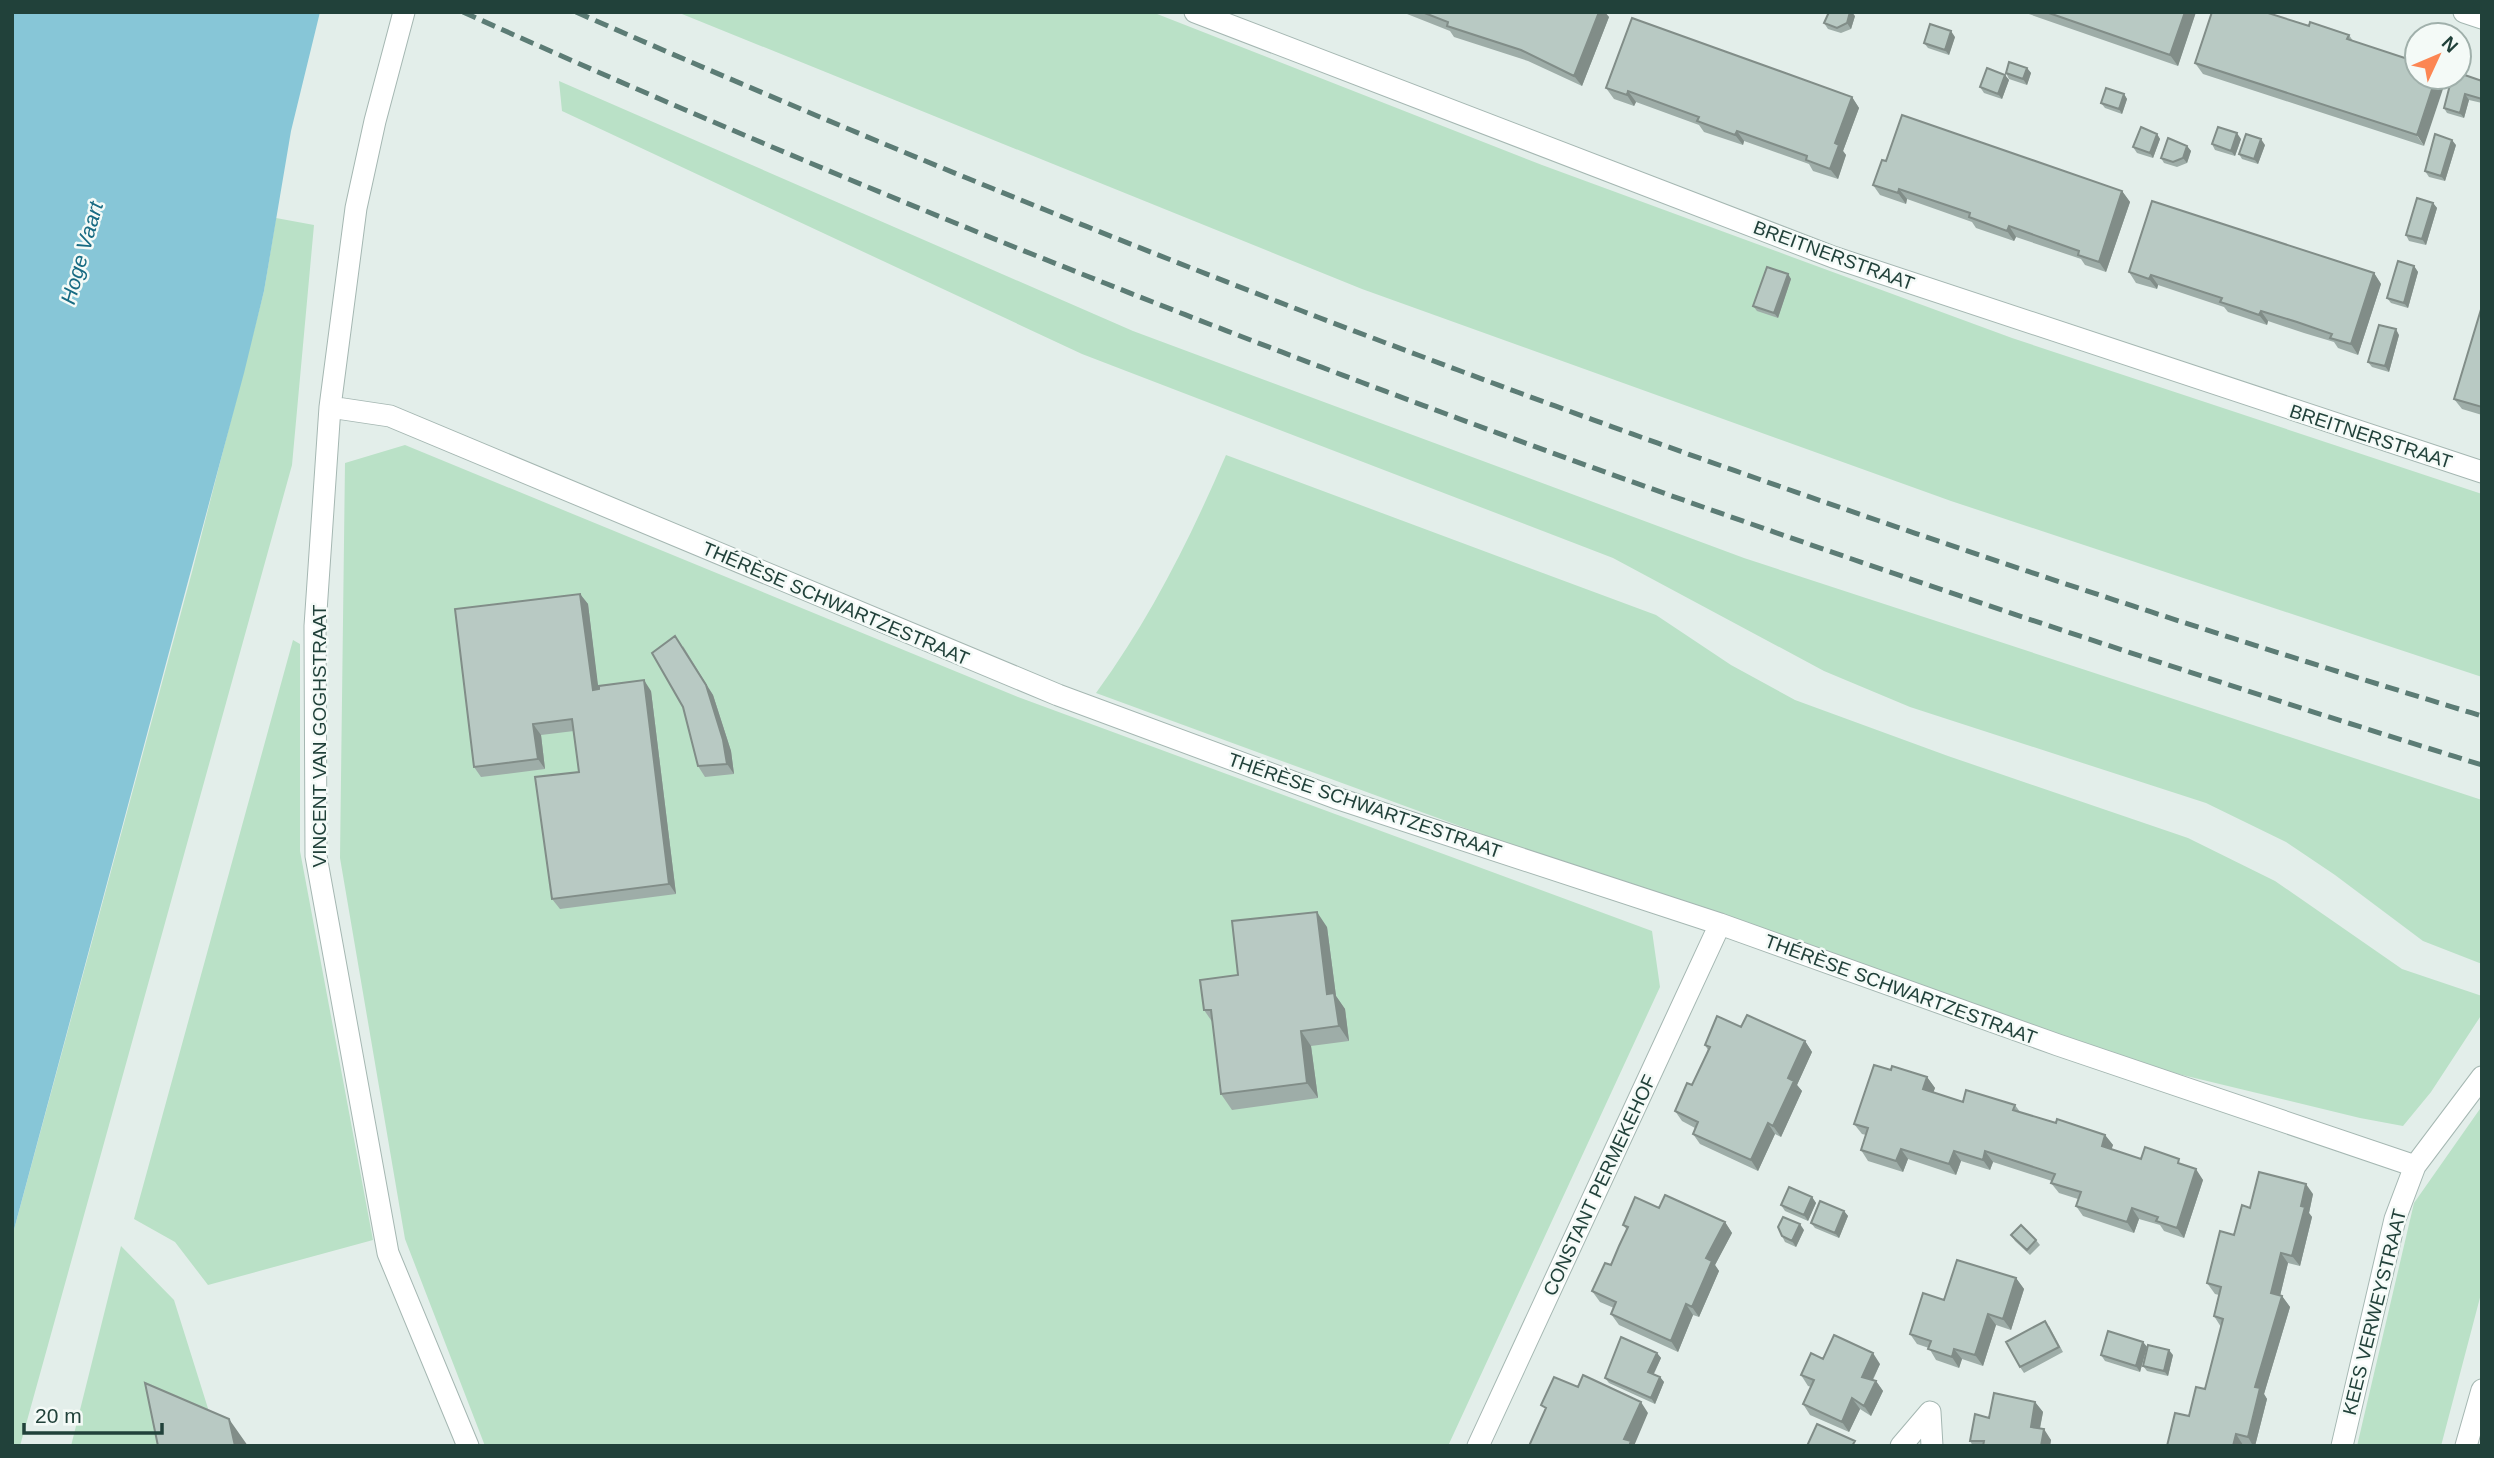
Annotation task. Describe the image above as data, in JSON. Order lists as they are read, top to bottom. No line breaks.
{"streets":{"street":["BREITNERSTRAAT","THÉRÈSE SCHWARTZESTRAAT","VINCENT VAN GOGHSTRAAT","CONSTANT PERMEKEHOF","KEES VERWEYSTRAAT"]},"crossings":[["THÉRÈSE SCHWARTZESTRAAT","VINCENT VAN GOGHSTRAAT"],["THÉRÈSE SCHWARTZESTRAAT","CONSTANT PERMEKEHOF"],["THÉRÈSE SCHWARTZESTRAAT","KEES VERWEYSTRAAT"]],"water":["Hoge Vaart"],"scale_bar":"20 m","north":"top right"}
